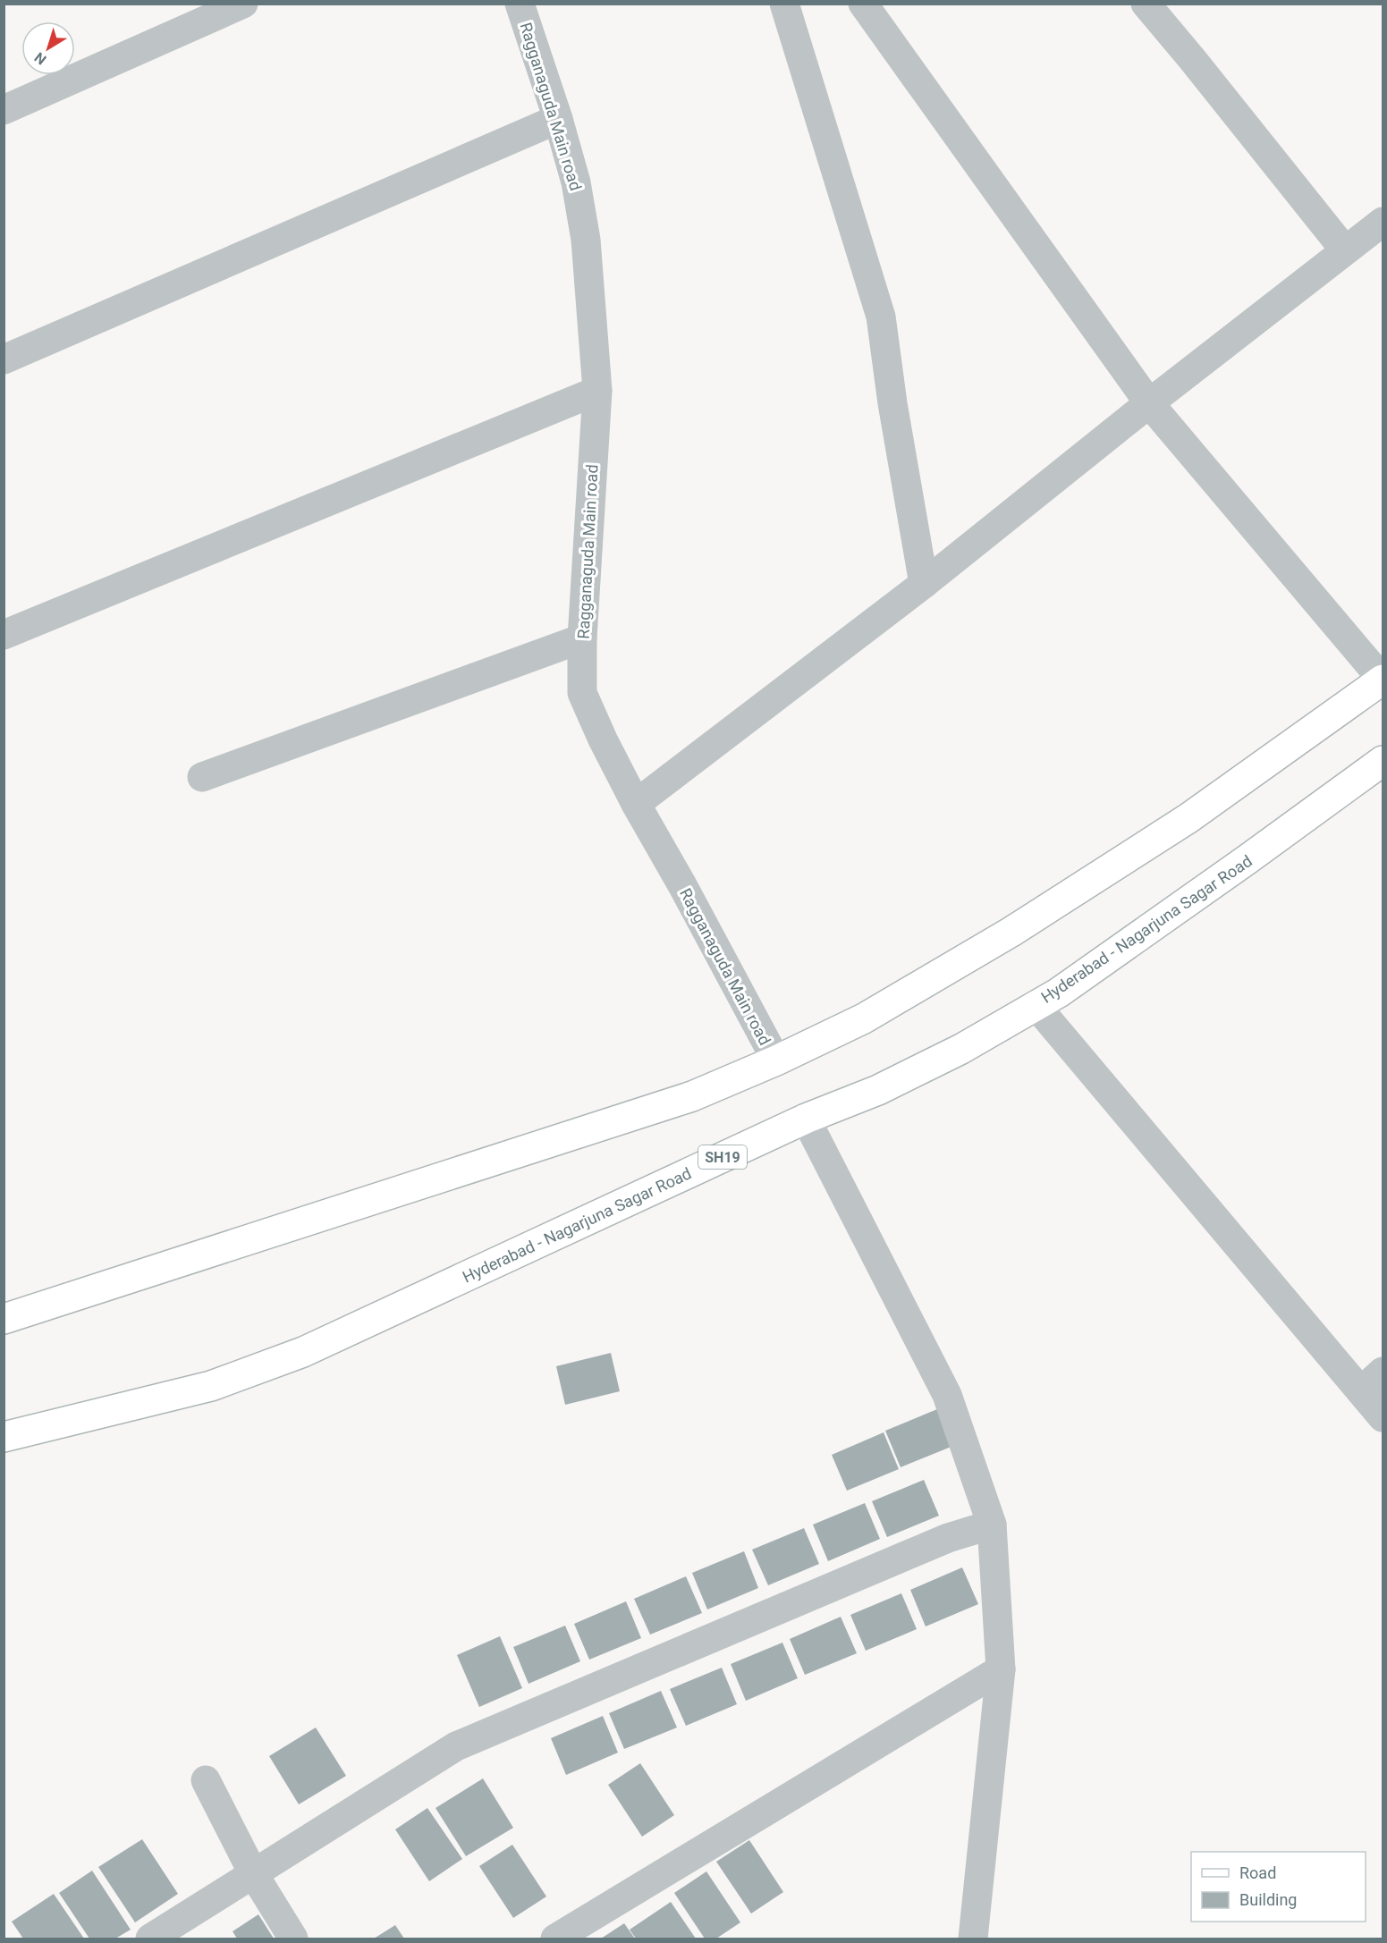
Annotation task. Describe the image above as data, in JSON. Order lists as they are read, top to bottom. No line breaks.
{"streets":{"main road":["Hyderabad - Nagarjuna Sagar Road","SH19"],"street":["Ragganaguda Main road"]},"legend":["Road","Building"],"north":"bottom left"}
